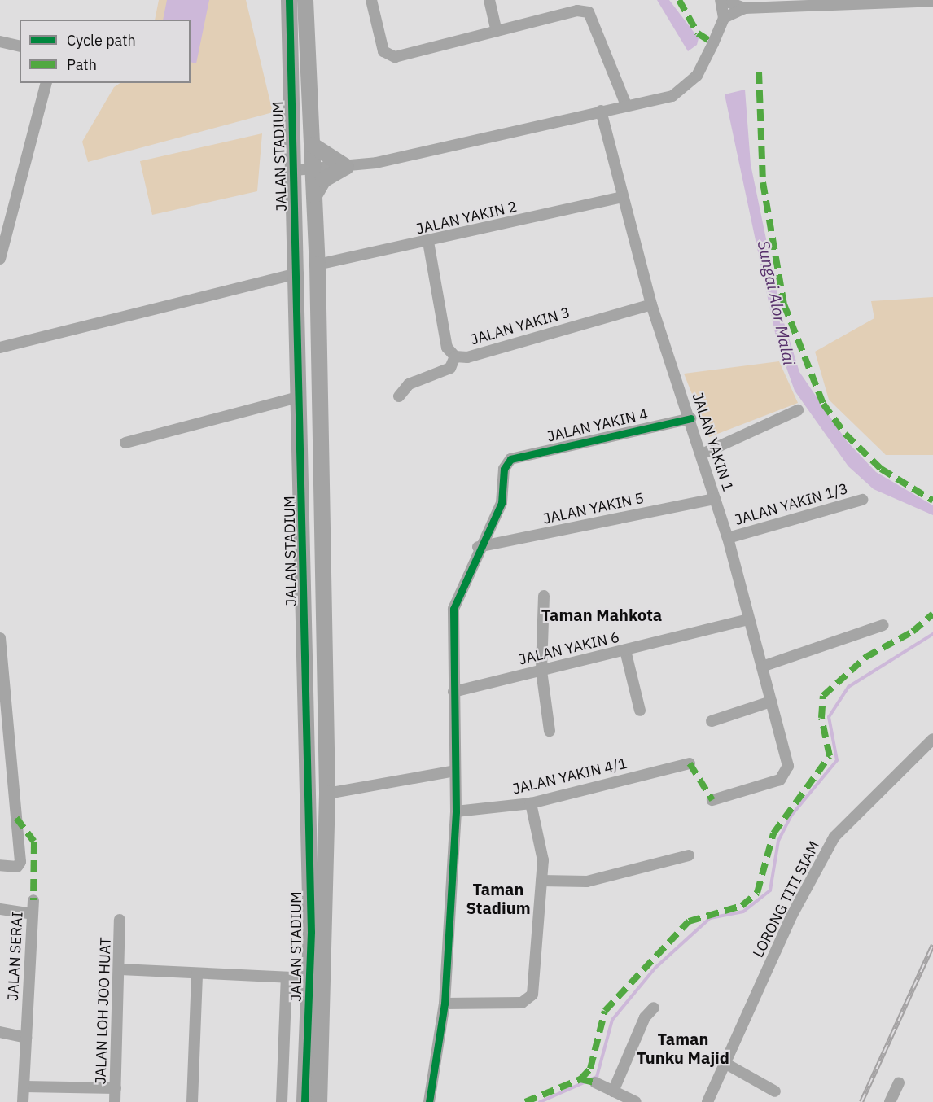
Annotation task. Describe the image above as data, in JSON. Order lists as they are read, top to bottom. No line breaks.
{"streets":{"main road":["JALAN STADIUM"],"street":["JALAN YAKIN 2","JALAN YAKIN 3","JALAN YAKIN 4","JALAN YAKIN 1","JALAN YAKIN 1/3","JALAN YAKIN 5","JALAN YAKIN 6","JALAN YAKIN 4/1","LORONG TITI SIAM","JALAN SERAI","JALAN LOH JOO HUAT"]},"crossings":[["JALAN STADIUM","JALAN YAKIN 2"],["JALAN YAKIN 2","JALAN YAKIN 3"],["JALAN YAKIN 2","JALAN YAKIN 1"],["JALAN YAKIN 3","JALAN YAKIN 1"],["JALAN YAKIN 4","JALAN YAKIN 1"],["JALAN YAKIN 4","JALAN YAKIN 5"],["JALAN YAKIN 1","JALAN YAKIN 1/3"],["JALAN YAKIN 1","JALAN YAKIN 5"],["JALAN YAKIN 1","JALAN YAKIN 6"]],"districts":["Taman Mahkota","Taman Stadium","Taman Tunku Majid"],"water":["Sungai Alor Malai"],"legend":["Cycle path","Path"]}
